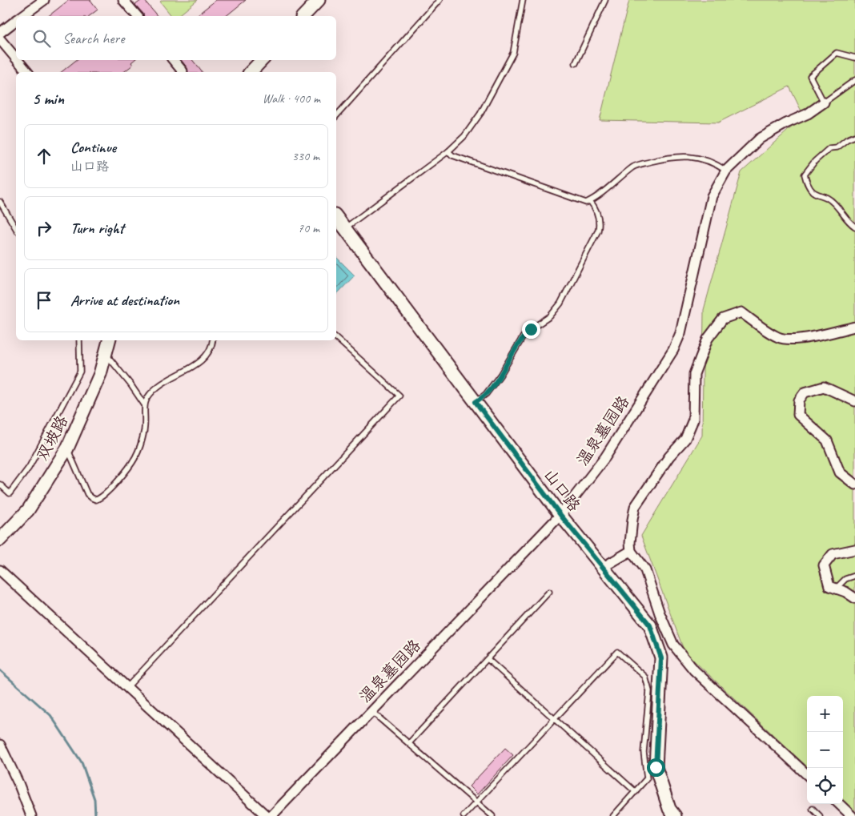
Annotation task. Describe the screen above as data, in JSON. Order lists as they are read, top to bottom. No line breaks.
{"streets":{"street":["温泉墓园路","双坡路","山口路"]},"crossings":[["温泉墓园路","山口路"]],"page":{"search":"Search here","heading":["5 min","Walk · 400 m"],"list":[["Continue","山口路","330 m"],["Turn right","70 m"],"Arrive at destination"],"map_buttons":["+","−"]}}
